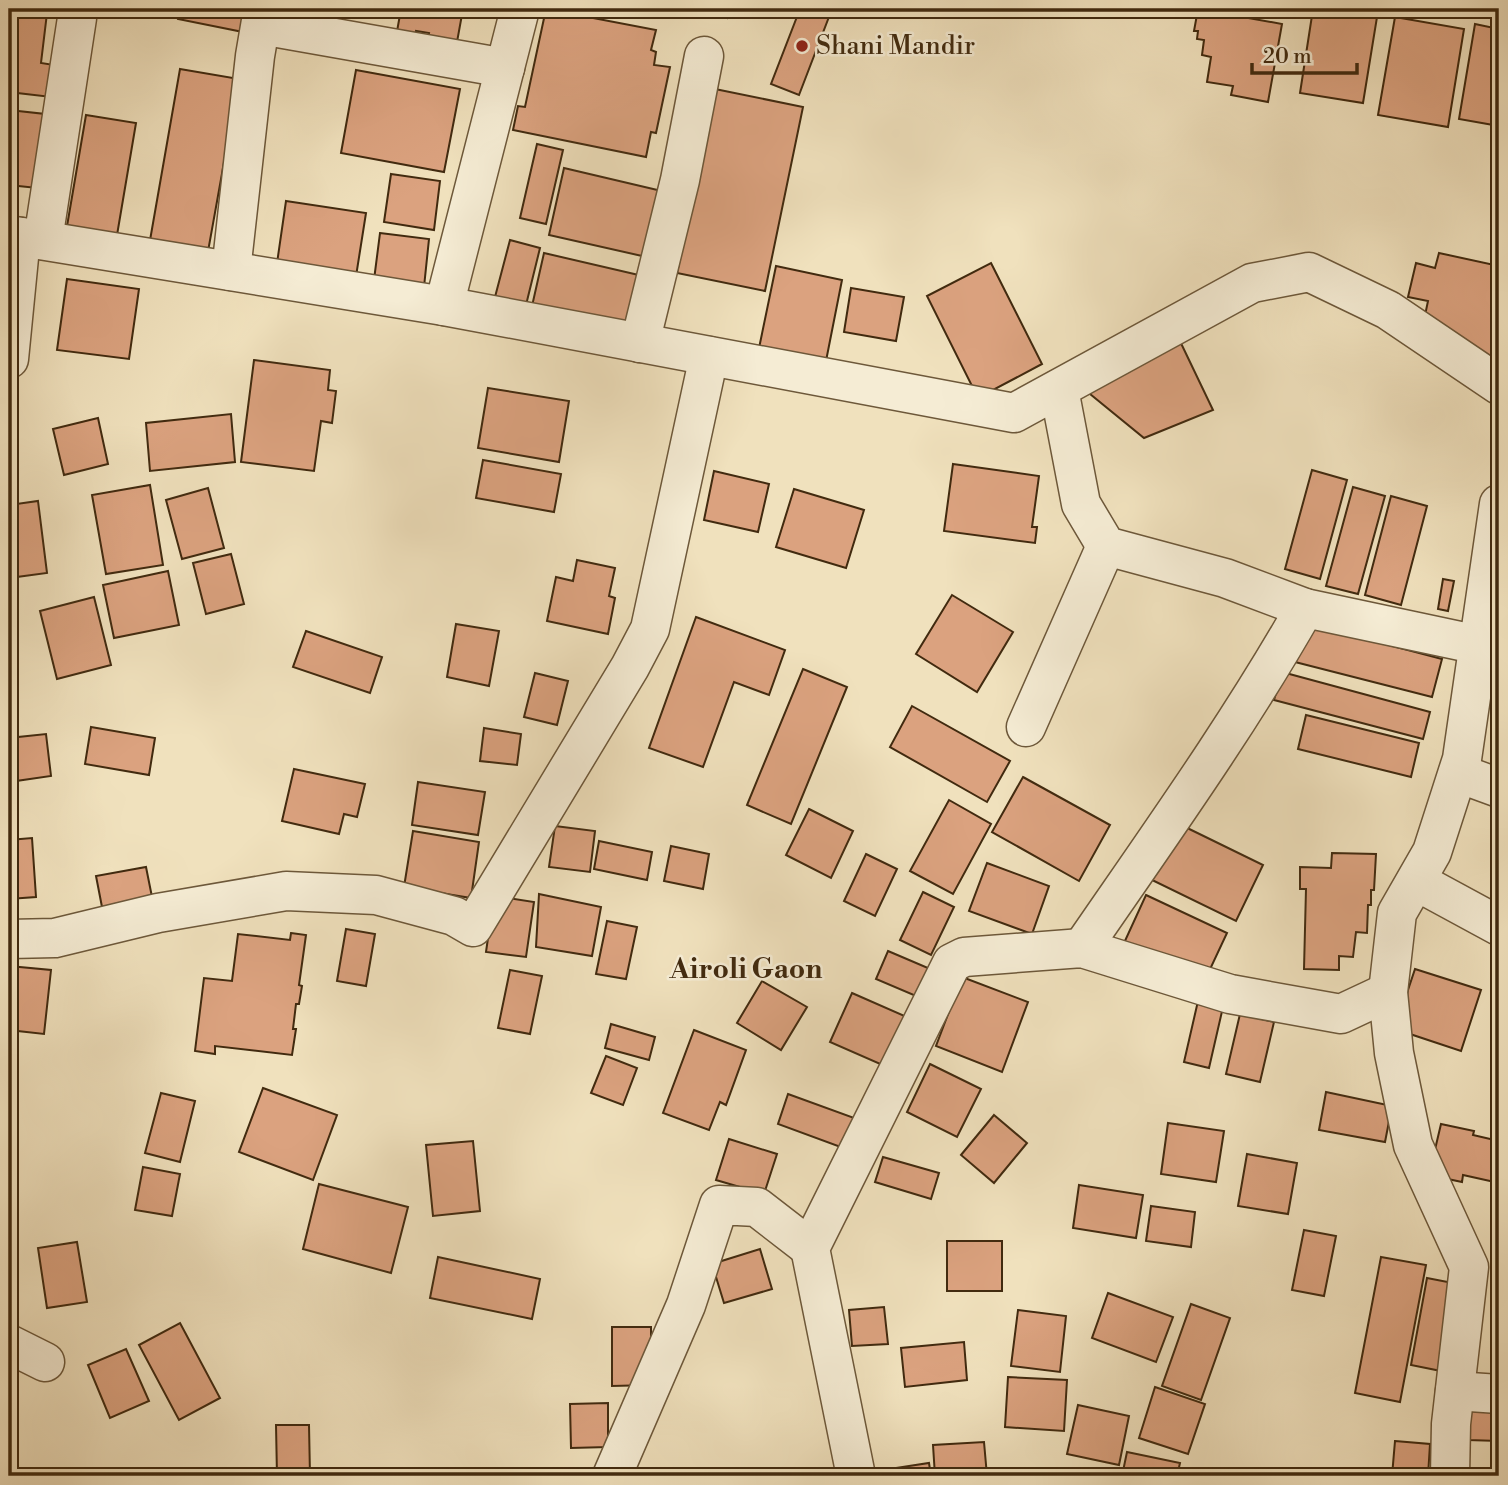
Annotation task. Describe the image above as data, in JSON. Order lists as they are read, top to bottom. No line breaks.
{"districts":["Airoli Gaon"],"places":["Shani Mandir"],"scale_bar":"20 m"}
